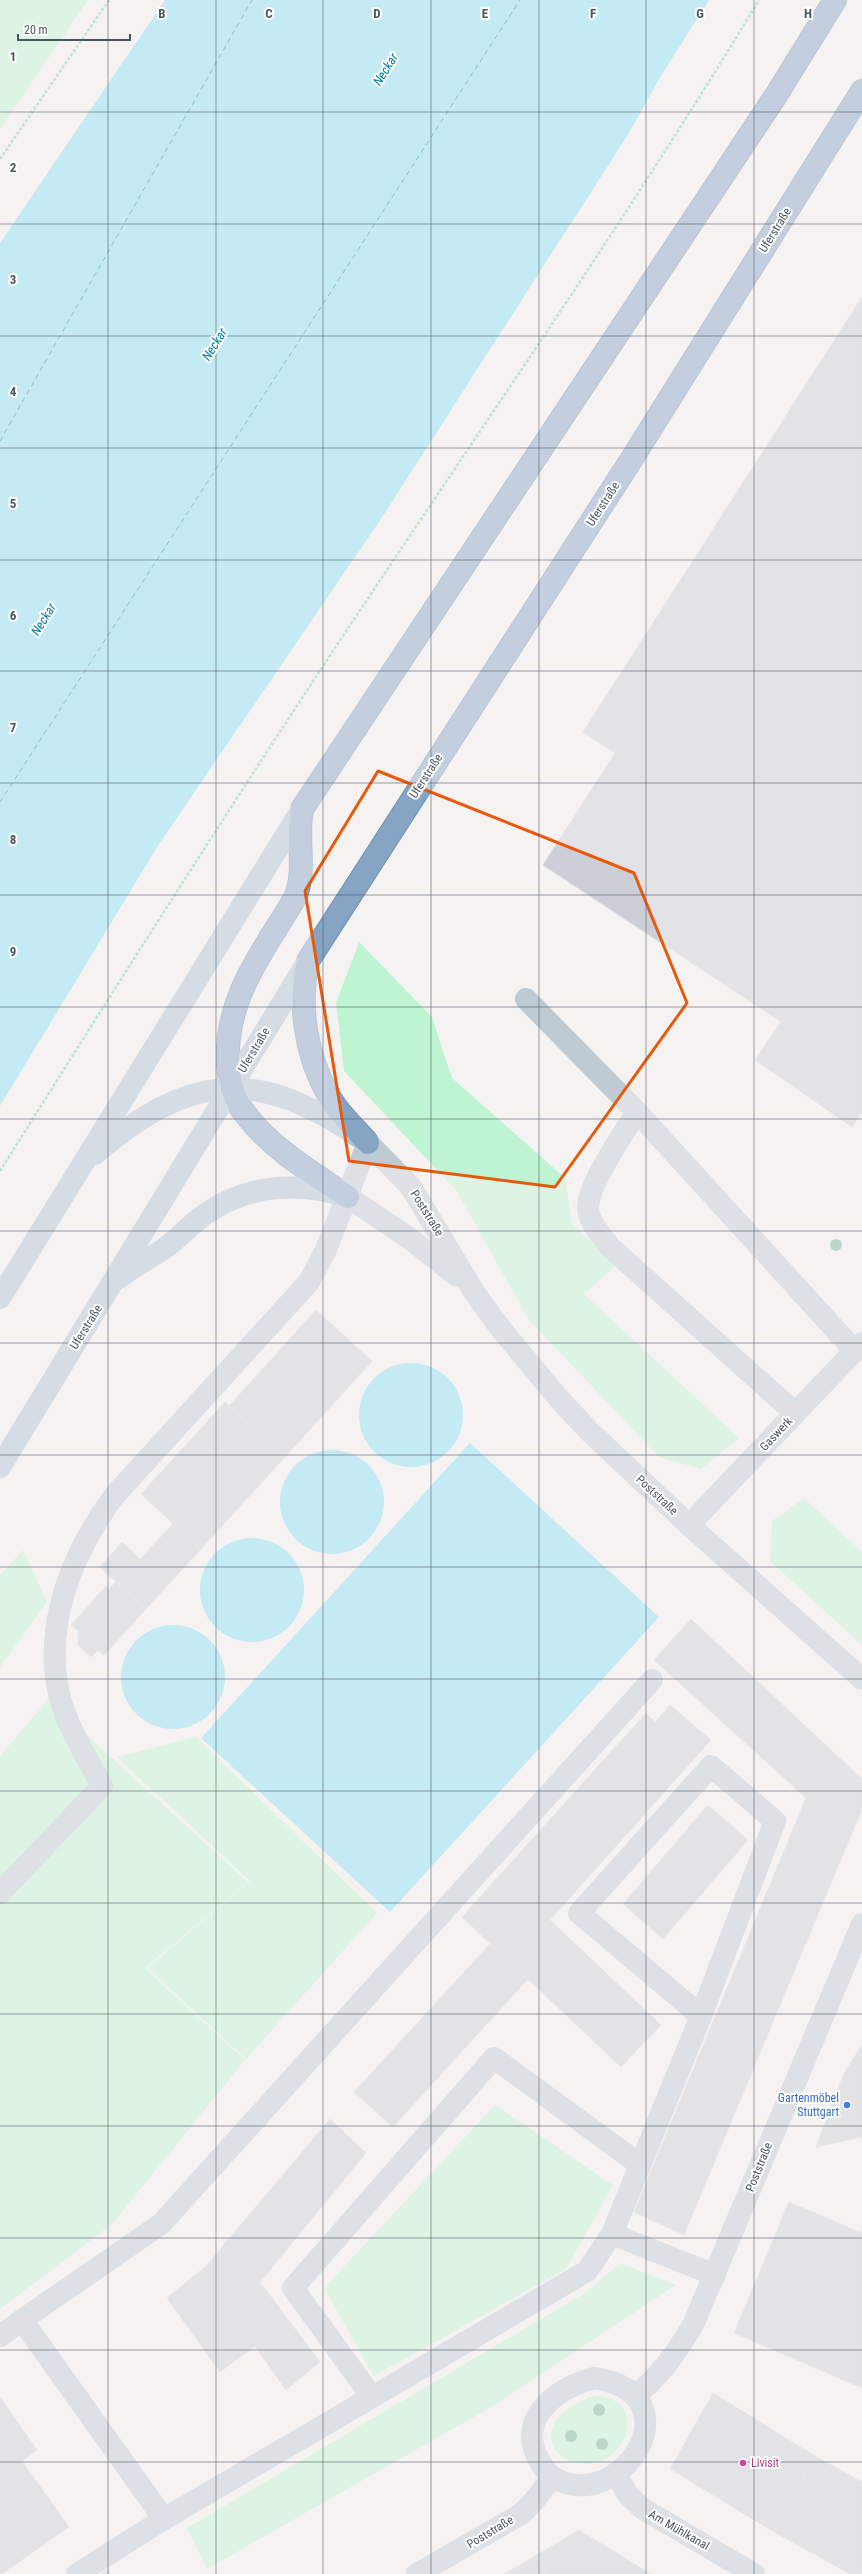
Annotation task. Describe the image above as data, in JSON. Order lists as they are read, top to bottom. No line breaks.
{"streets":{"highway":["Uferstraße"],"street":["Poststraße","Gaswerk","Am Mühlkanal"]},"crossings":[["Poststraße","Gaswerk"],["Poststraße","Am Mühlkanal"]],"water":["Neckar"],"places":["Gartenmöbel Stuttgart","Livisit"],"scale_bar":"20 m","grid":{"columns":["B","C","D","E","F","G","H"],"rows":["1","2","3","4","5","6","7","8","9"]}}
